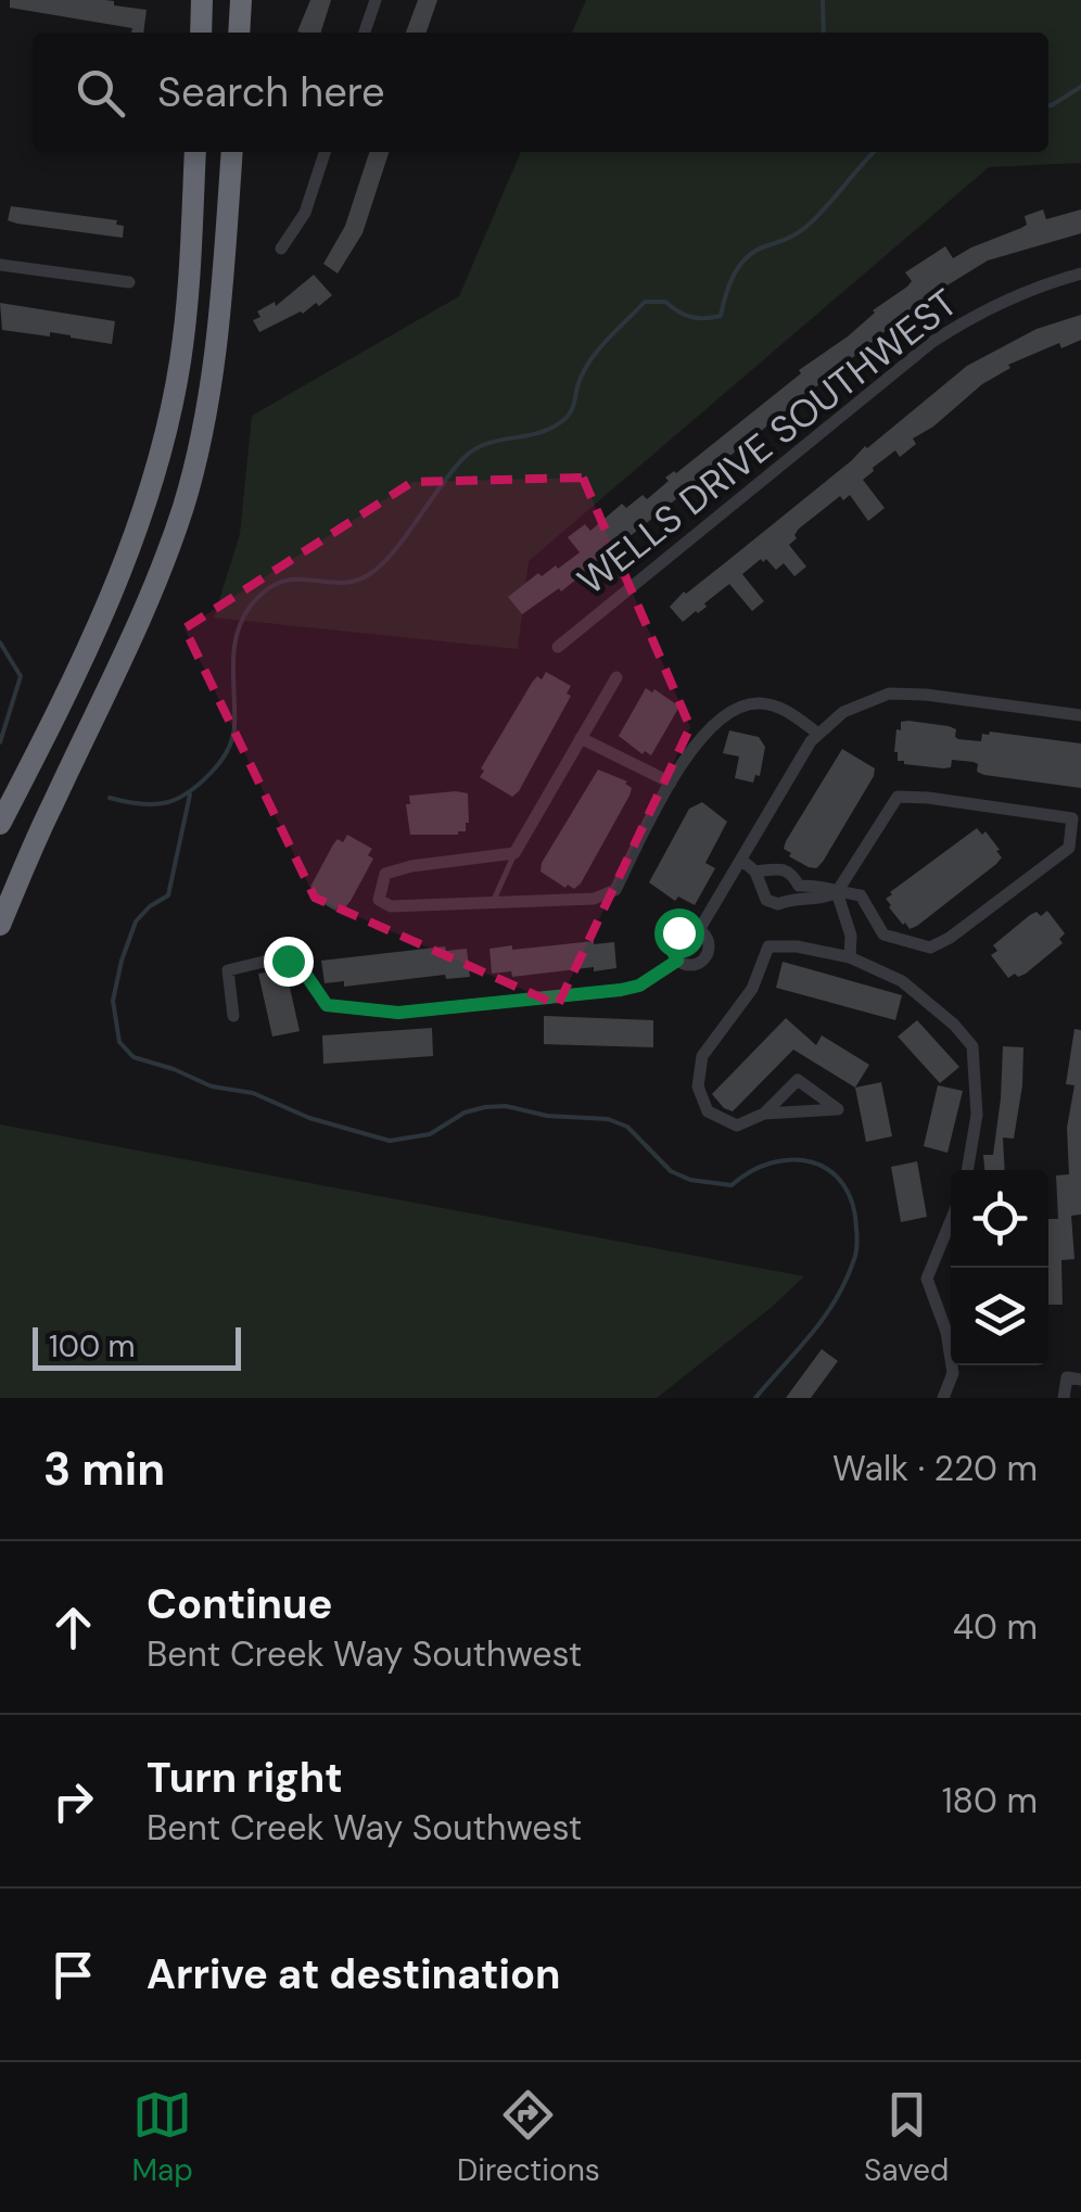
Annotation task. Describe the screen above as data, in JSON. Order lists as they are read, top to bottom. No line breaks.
{"streets":{"street":["WELLS DRIVE SOUTHWEST"]},"scale_bar":"100 m","page":{"search":"Search here","scale":"100 m","heading":["3 min","Walk · 220 m"],"list":[["Continue","Bent Creek Way Southwest","40 m"],["Turn right","Bent Creek Way Southwest","180 m"],"Arrive at destination"],"nav":["Map","Directions","Saved"]}}
